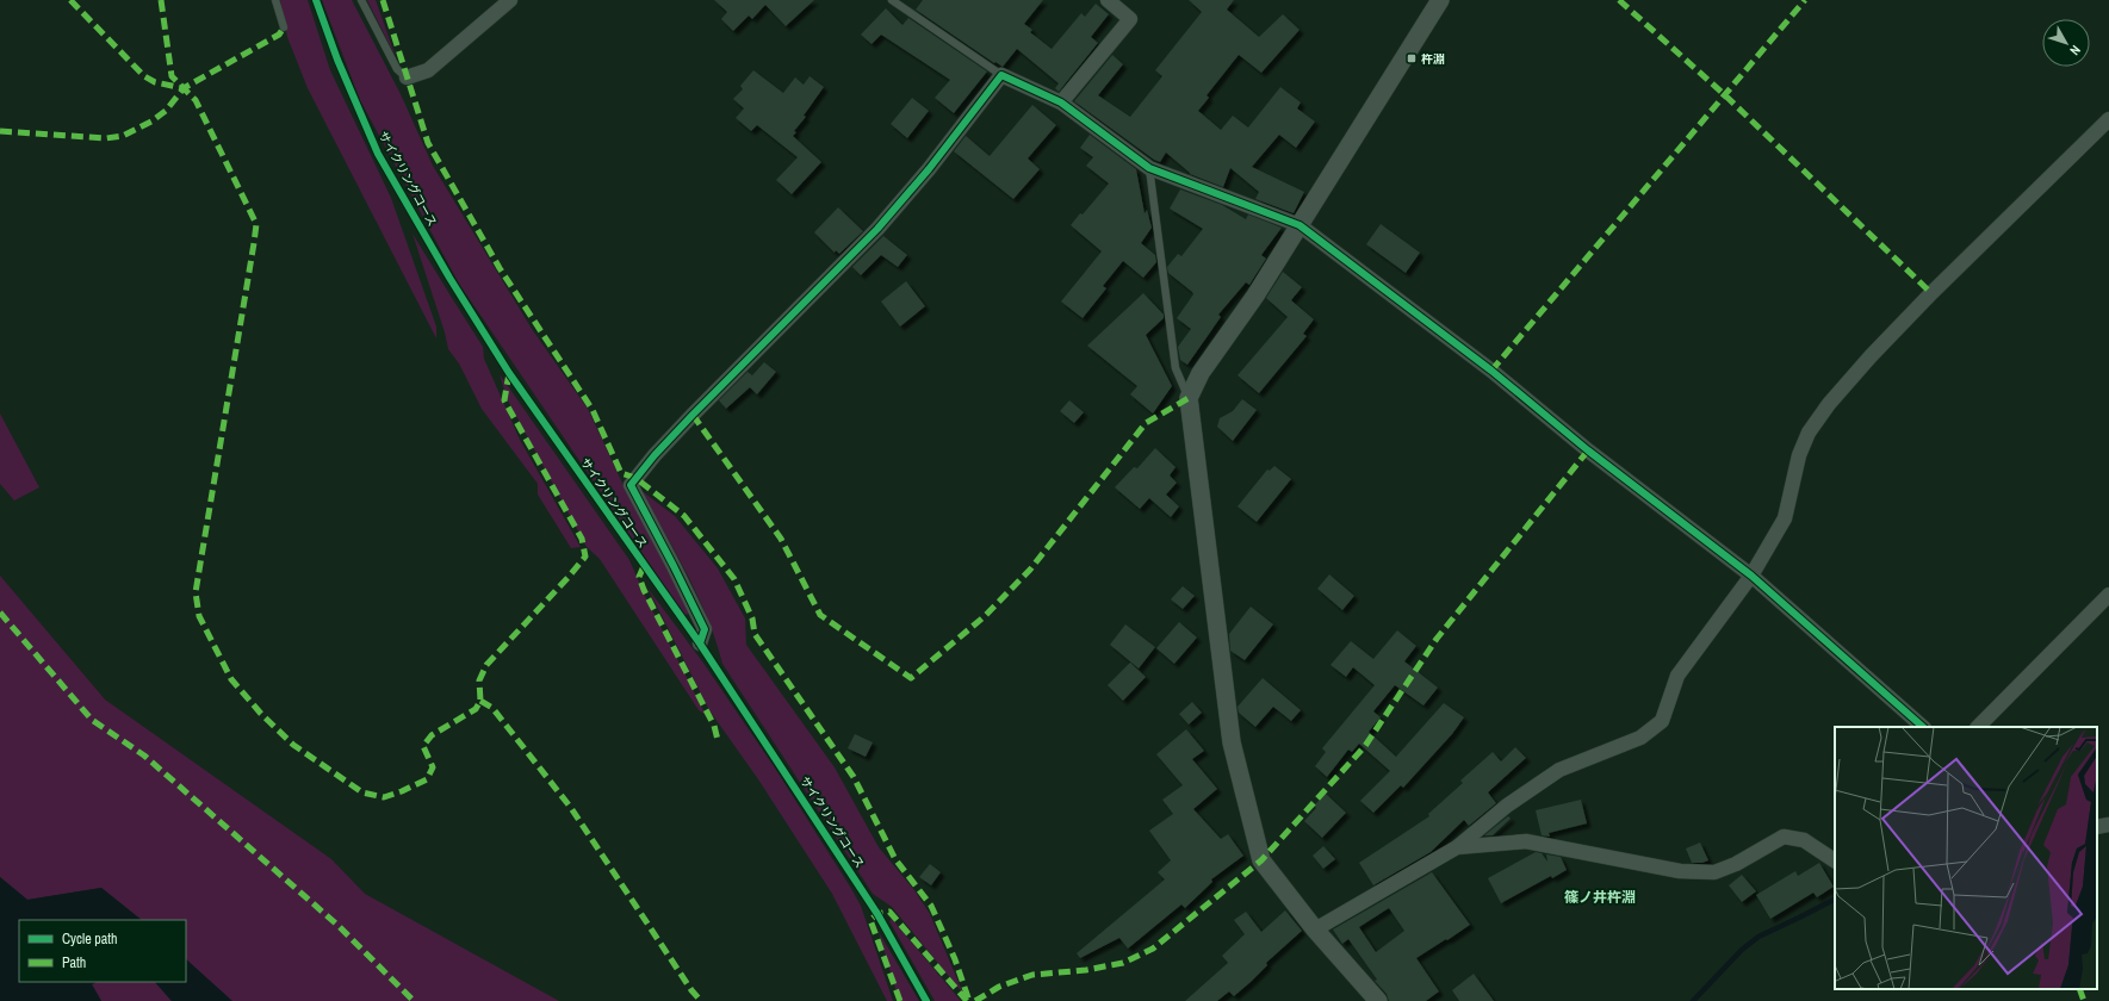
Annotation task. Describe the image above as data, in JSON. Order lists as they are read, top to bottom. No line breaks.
{"streets":{"cycle path":["サイクリングコース"]},"districts":["篠ノ井杵淵"],"places":{"transit":["杵淵"]},"legend":["Cycle path","Path"],"north":"bottom right"}
